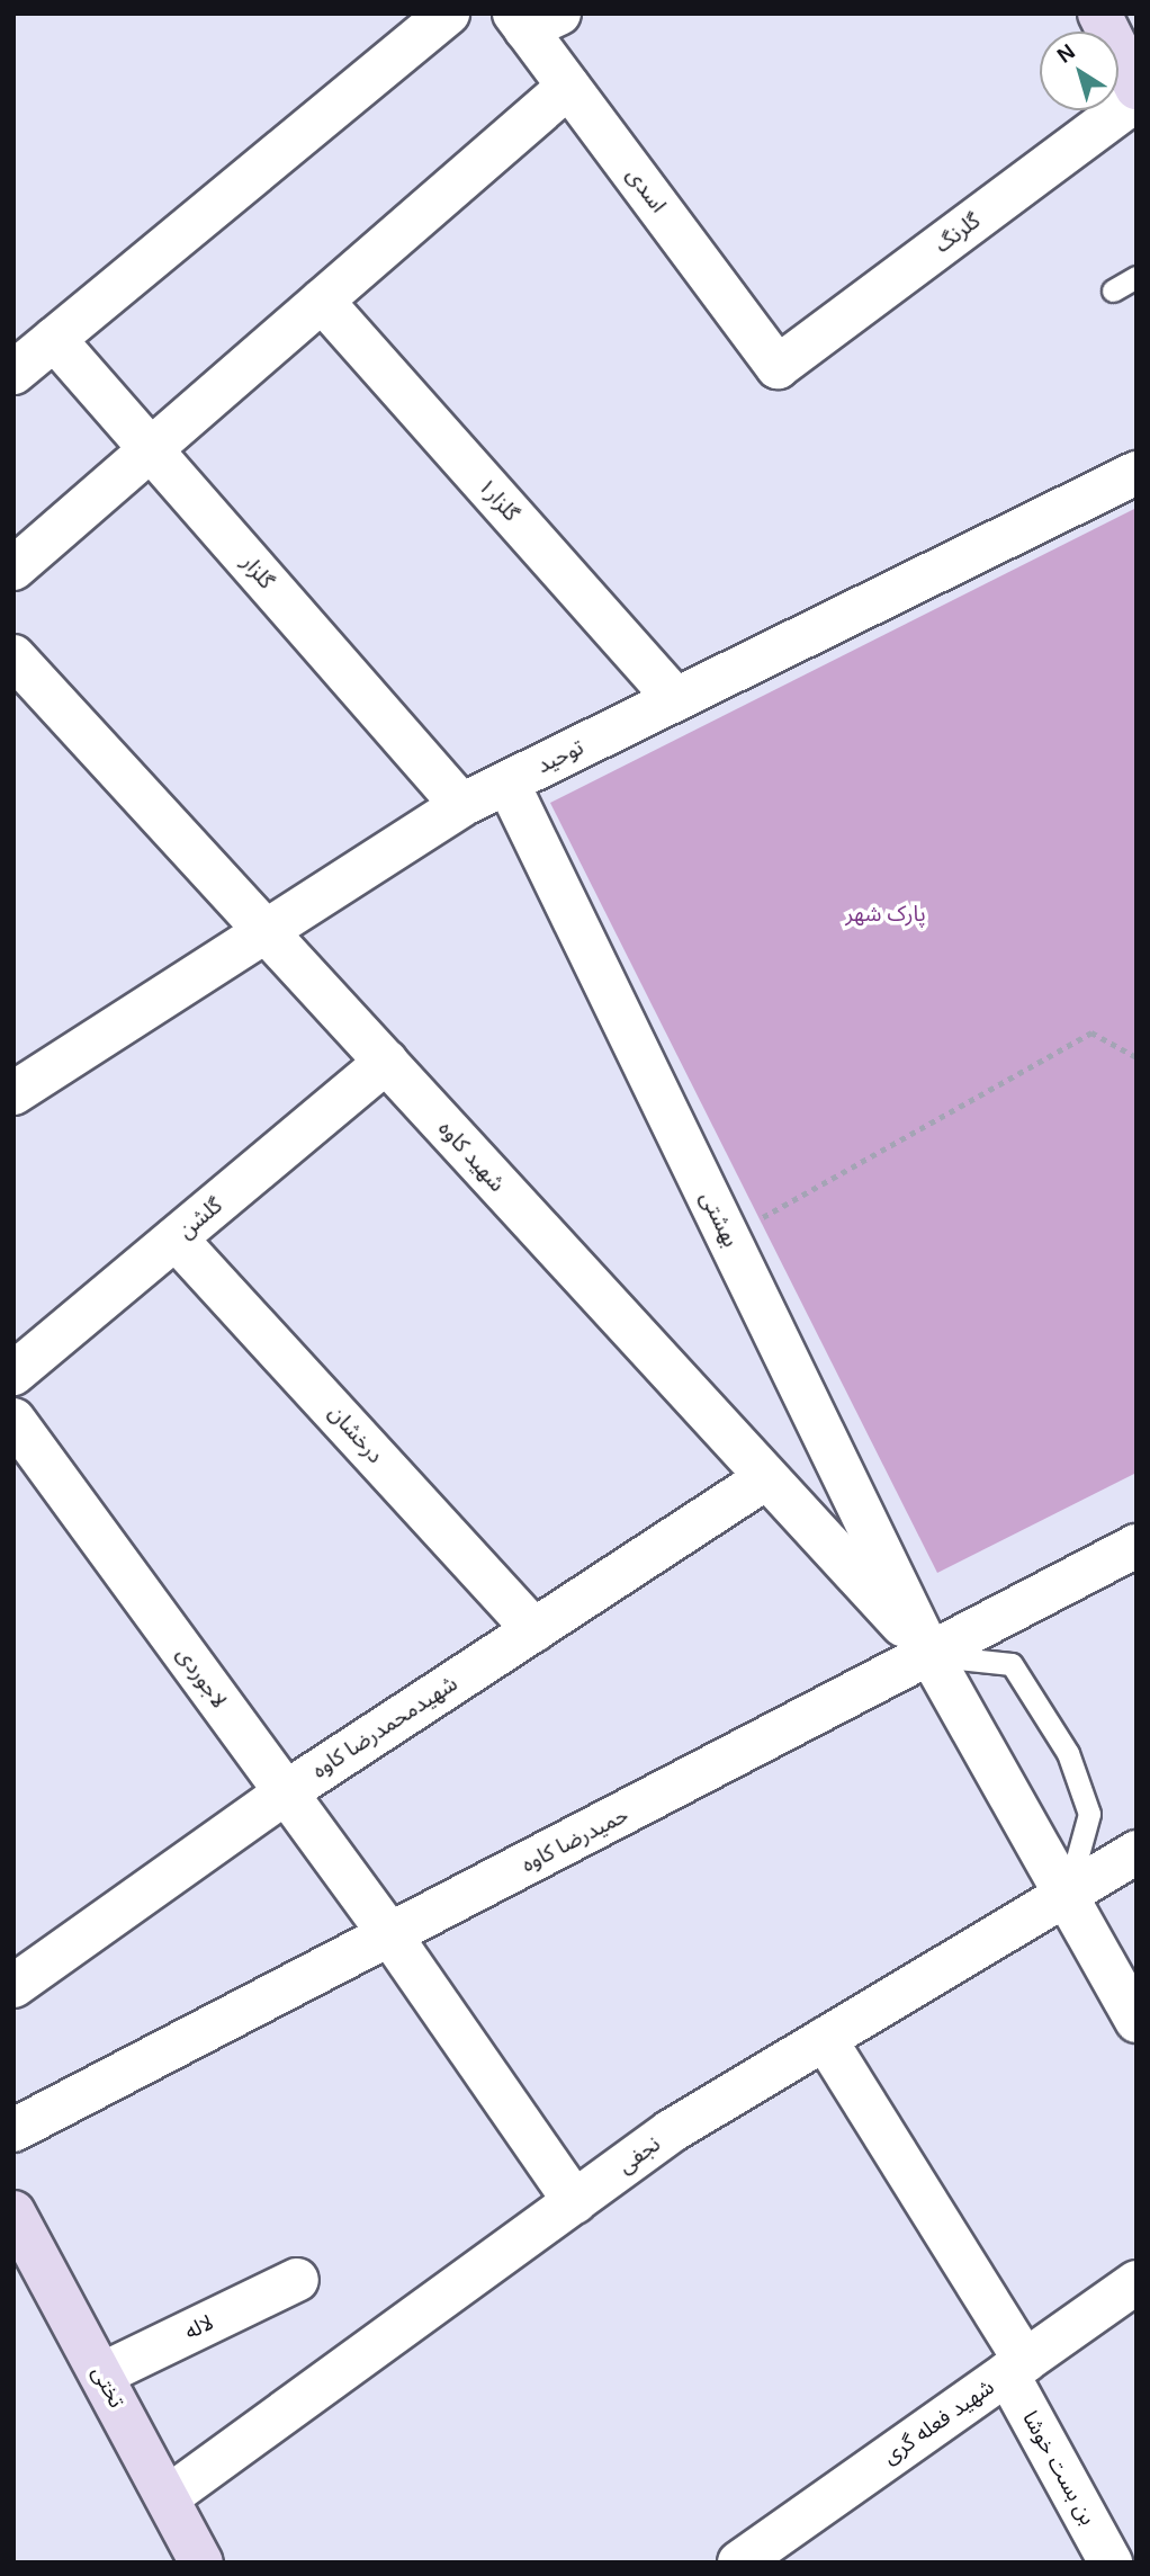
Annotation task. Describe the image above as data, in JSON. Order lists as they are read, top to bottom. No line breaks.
{"streets":{"main road":["تختی"],"street":["اسدی","گلرنگ","گلزار۱","گلزار","توحید","شهید کاوه","گلشن","بهشتی","درخشان","لاجوردی","شهیدمحمدرضا کاوه","حمیدرضا کاوه","نجفی","لاله","شهید فعله گری","بن بست خوشا"]},"crossings":[["اسدی","گلرنگ"],["گلزار۱","توحید"],["گلزار","توحید"],["توحید","شهید کاوه"],["توحید","بهشتی"],["شهید کاوه","گلشن"],["شهید کاوه","بهشتی"],["شهید کاوه","شهیدمحمدرضا کاوه"],["شهید کاوه","حمیدرضا کاوه"],["گلشن","درخشان"],["بهشتی","حمیدرضا کاوه"],["درخشان","شهیدمحمدرضا کاوه"],["لاجوردی","شهیدمحمدرضا کاوه"],["لاجوردی","حمیدرضا کاوه"],["لاجوردی","نجفی"],["نجفی","تختی"],["نجفی","بن بست خوشا"],["لاله","تختی"],["شهید فعله گری","بن بست خوشا"]],"parks":["پارک شهر"],"north":"top left"}
